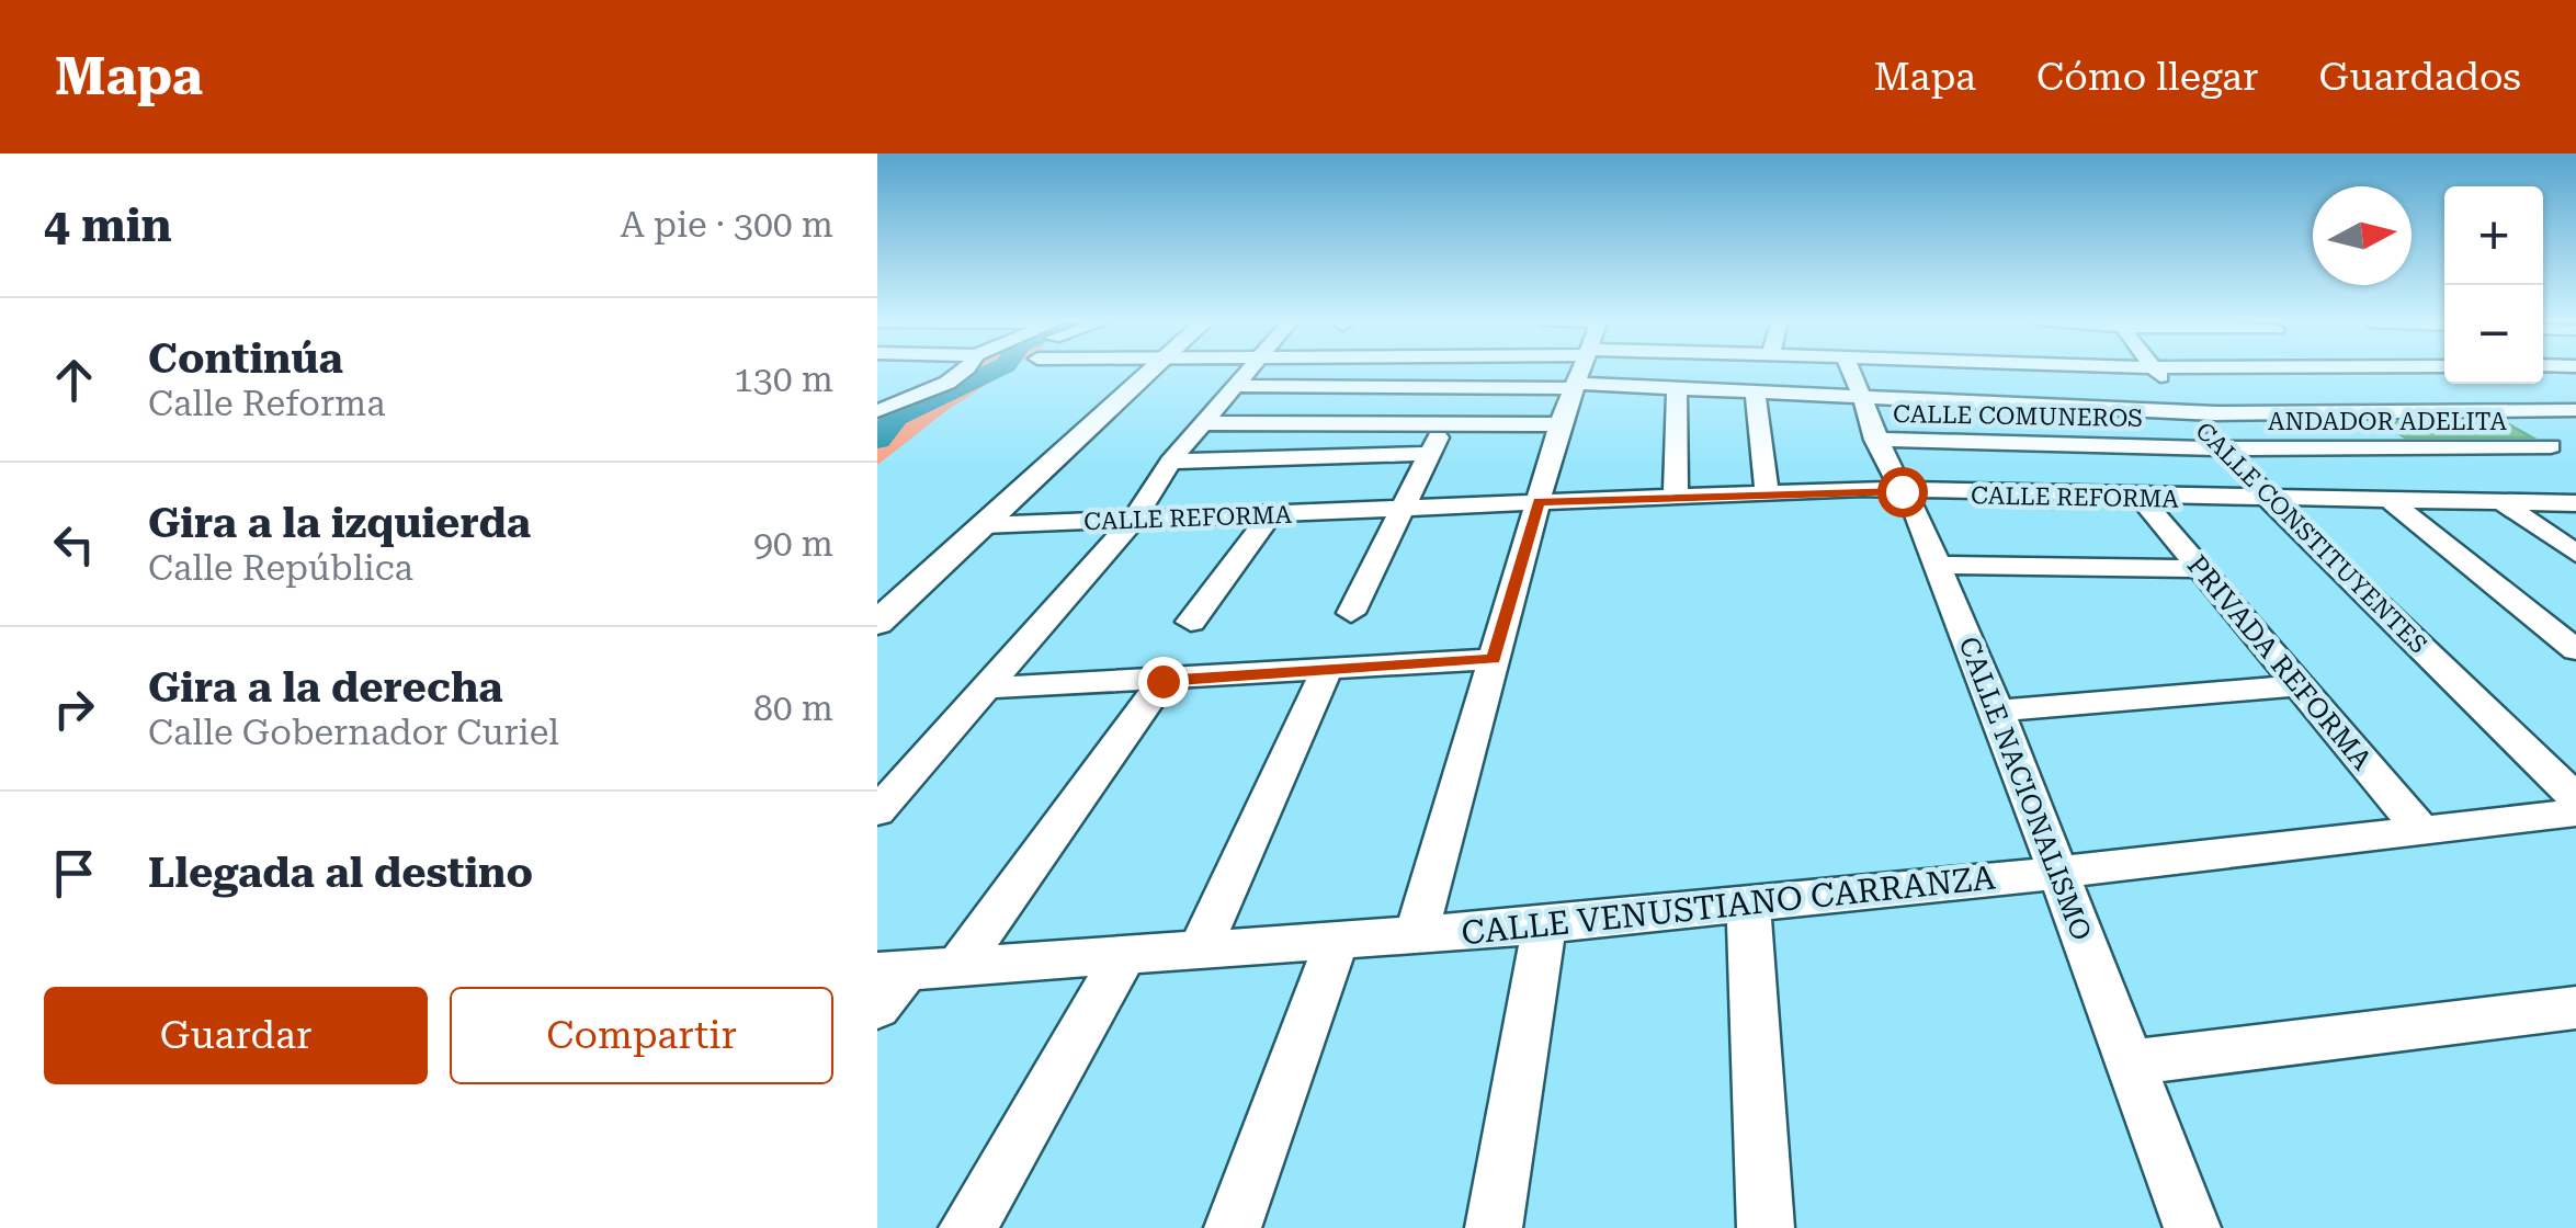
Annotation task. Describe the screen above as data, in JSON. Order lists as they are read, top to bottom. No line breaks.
{"streets":{"street":["CALLE COMUNEROS","ANDADOR ADELITA","CALLE REFORMA","CALLE CONSTITUYENTES","PRIVADA REFORMA","CALLE NACIONALISMO","CALLE VENUSTIANO CARRANZA"]},"crossings":[["CALLE COMUNEROS","ANDADOR ADELITA"],["CALLE COMUNEROS","CALLE CONSTITUYENTES"],["CALLE COMUNEROS","CALLE NACIONALISMO"],["ANDADOR ADELITA","CALLE CONSTITUYENTES"],["CALLE REFORMA","CALLE CONSTITUYENTES"],["CALLE REFORMA","PRIVADA REFORMA"],["CALLE REFORMA","CALLE NACIONALISMO"],["PRIVADA REFORMA","CALLE VENUSTIANO CARRANZA"],["CALLE NACIONALISMO","CALLE VENUSTIANO CARRANZA"]],"north":"right","page":{"header":"Mapa","nav":["Mapa","Cómo llegar","Guardados"],"heading":["4 min","A pie · 300 m"],"map_buttons":["+","−"],"list":[["Continúa","Calle Reforma","130 m"],["Gira a la izquierda","Calle República","90 m"],["Gira a la derecha","Calle Gobernador Curiel","80 m"],"Llegada al destino"],"buttons":["Guardar","Compartir"]}}
